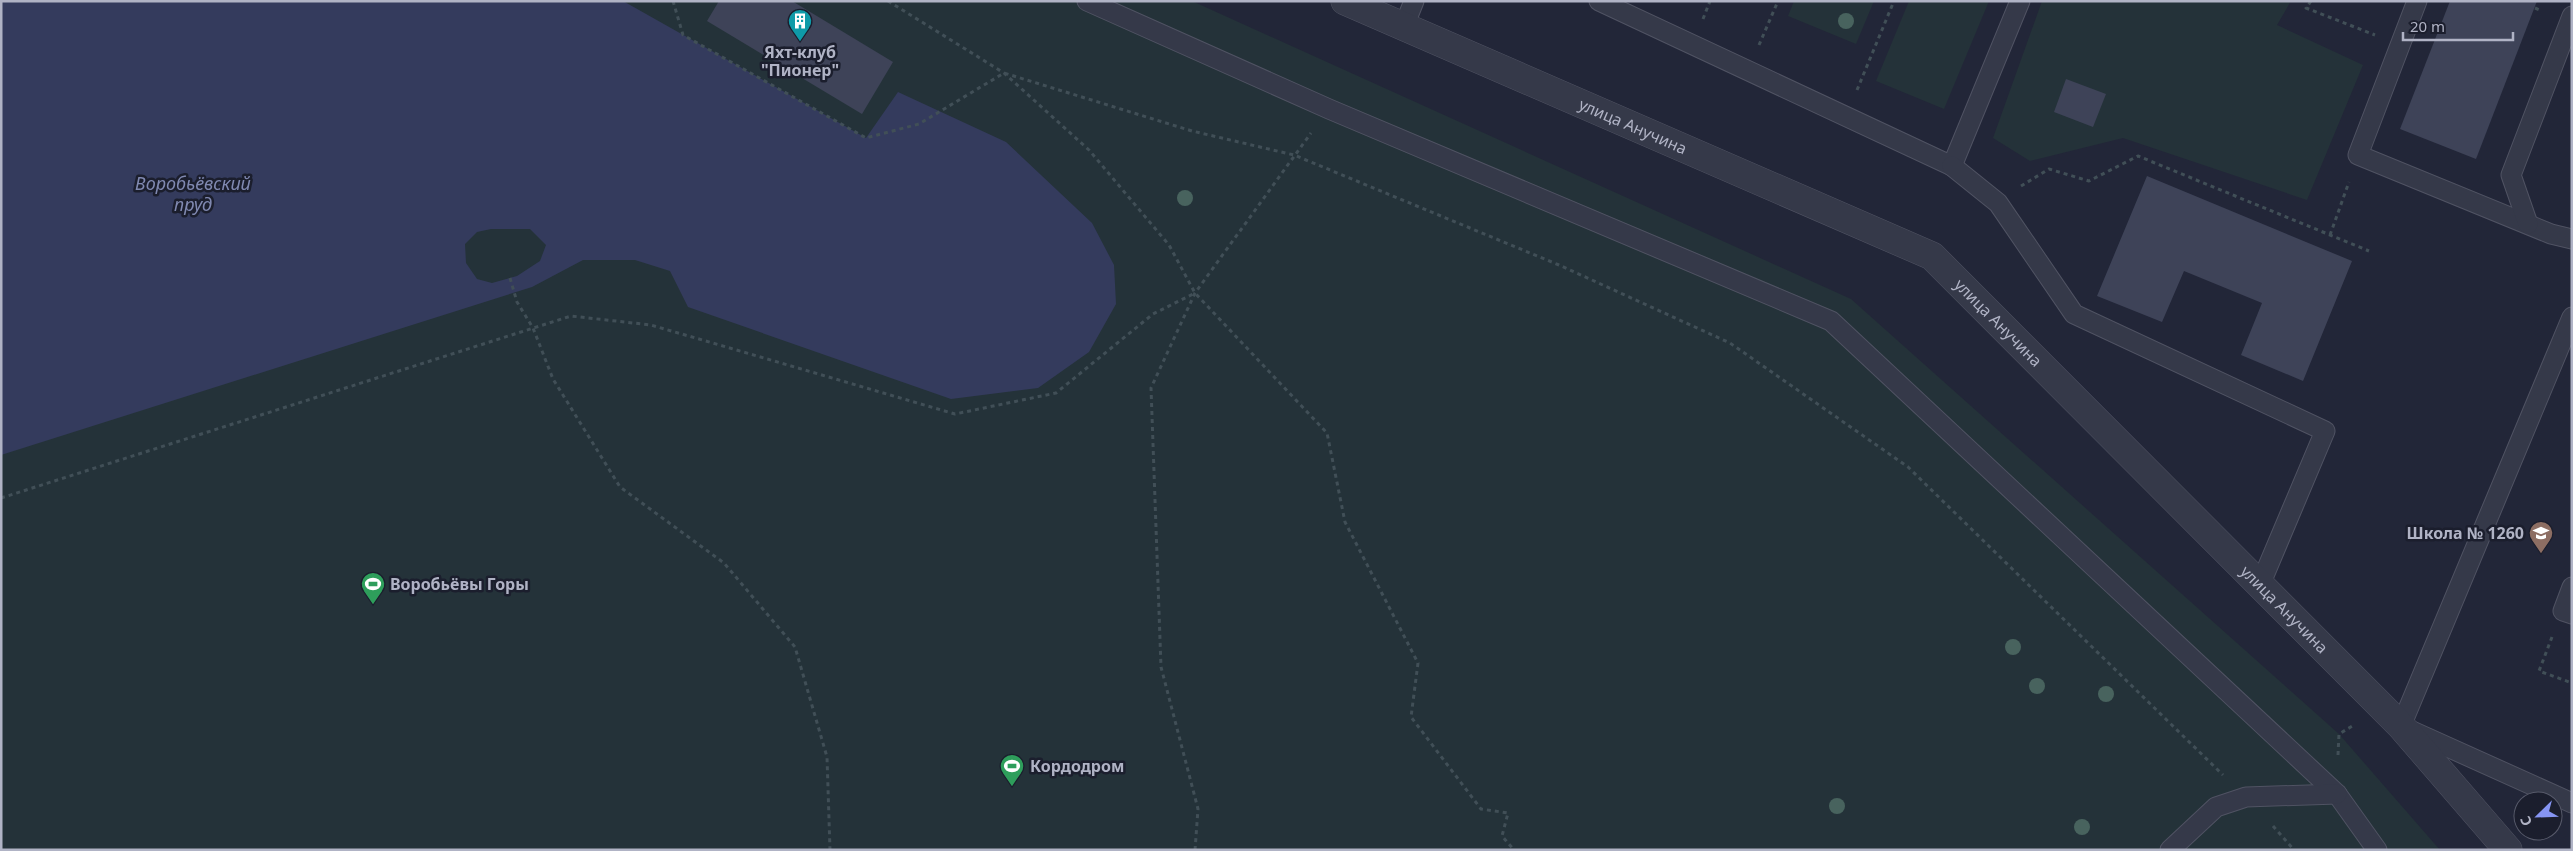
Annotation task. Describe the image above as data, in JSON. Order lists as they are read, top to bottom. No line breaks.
{"streets":{"street":["улица Анучина"]},"water":["Воробьёвский пруд"],"places":{"building":["Яхт-клуб \"Пионер\""],"school or university":["Школа № 1260"],"sports":["Воробьёвы Горы","Кордодром"]},"scale_bar":"20 m","north":"bottom left"}
